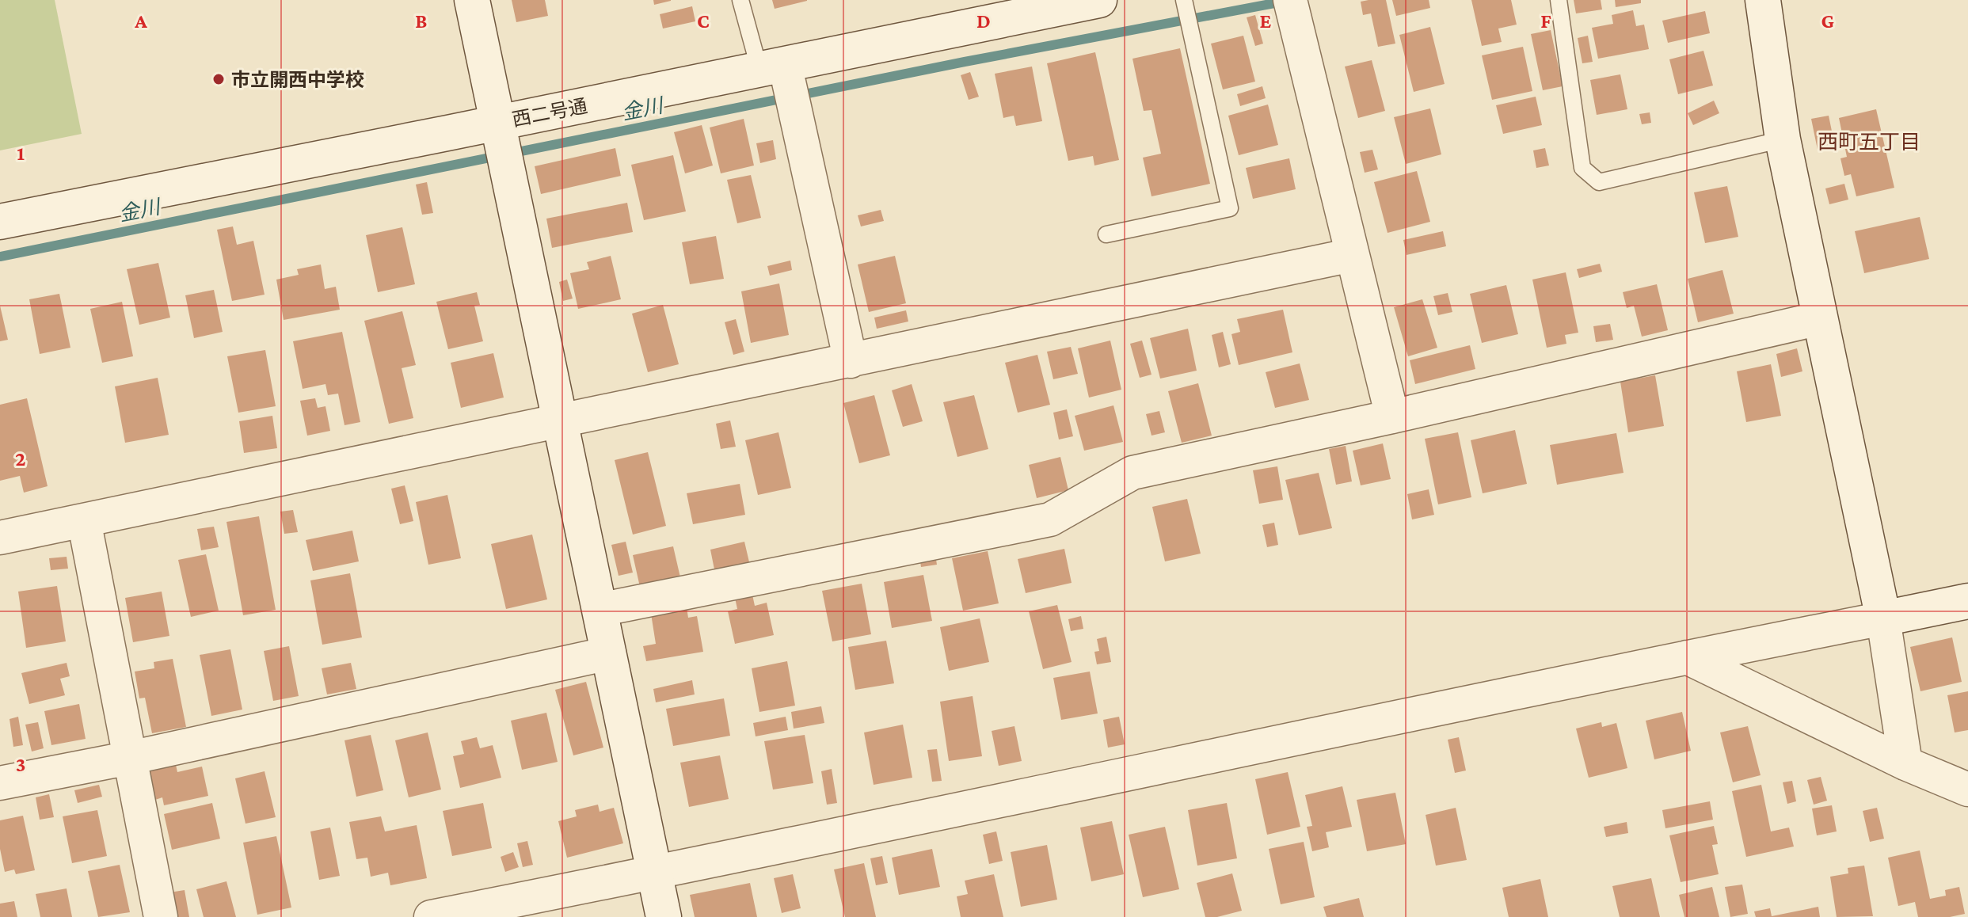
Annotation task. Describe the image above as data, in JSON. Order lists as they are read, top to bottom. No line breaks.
{"streets":{"street":["西二号通"]},"districts":["西町五丁目"],"water":["金川"],"places":["市立開西中学校"],"grid":{"columns":["A","B","C","D","E","F","G"],"rows":["1","2","3"]}}
